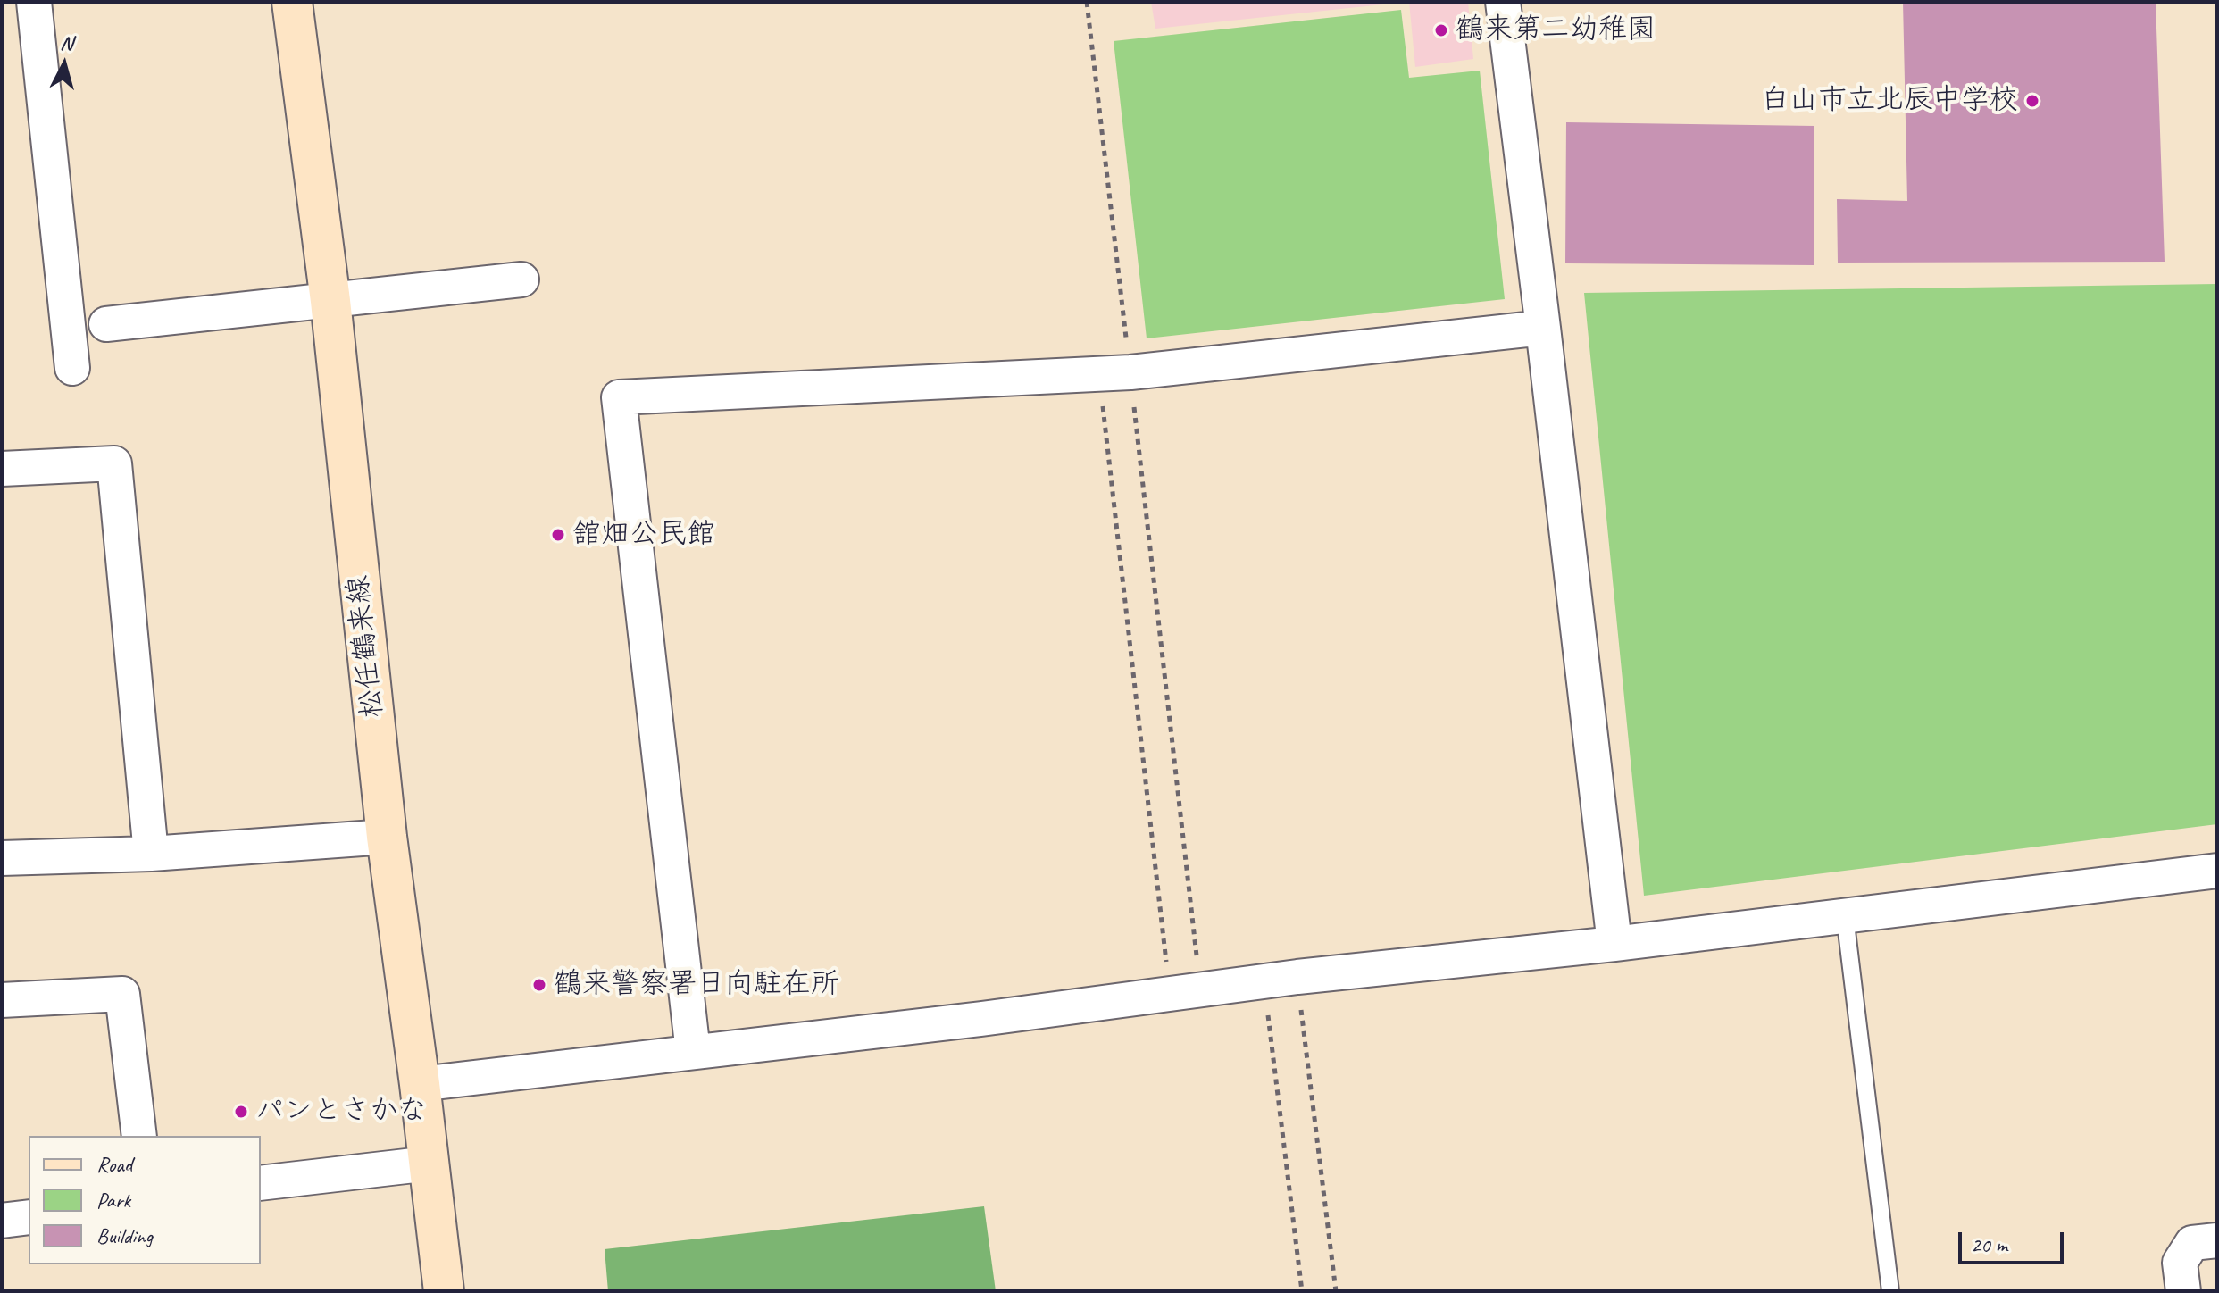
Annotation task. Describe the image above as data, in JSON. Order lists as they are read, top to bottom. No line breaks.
{"streets":{"main road":["松任鶴来線"]},"places":["鶴来第二幼稚園","白山市立北辰中学校","舘畑公民館","鶴来警察署日向駐在所","パンとさかな"],"legend":["Road","Park","Building"],"scale_bar":"20 m","north":"top"}
